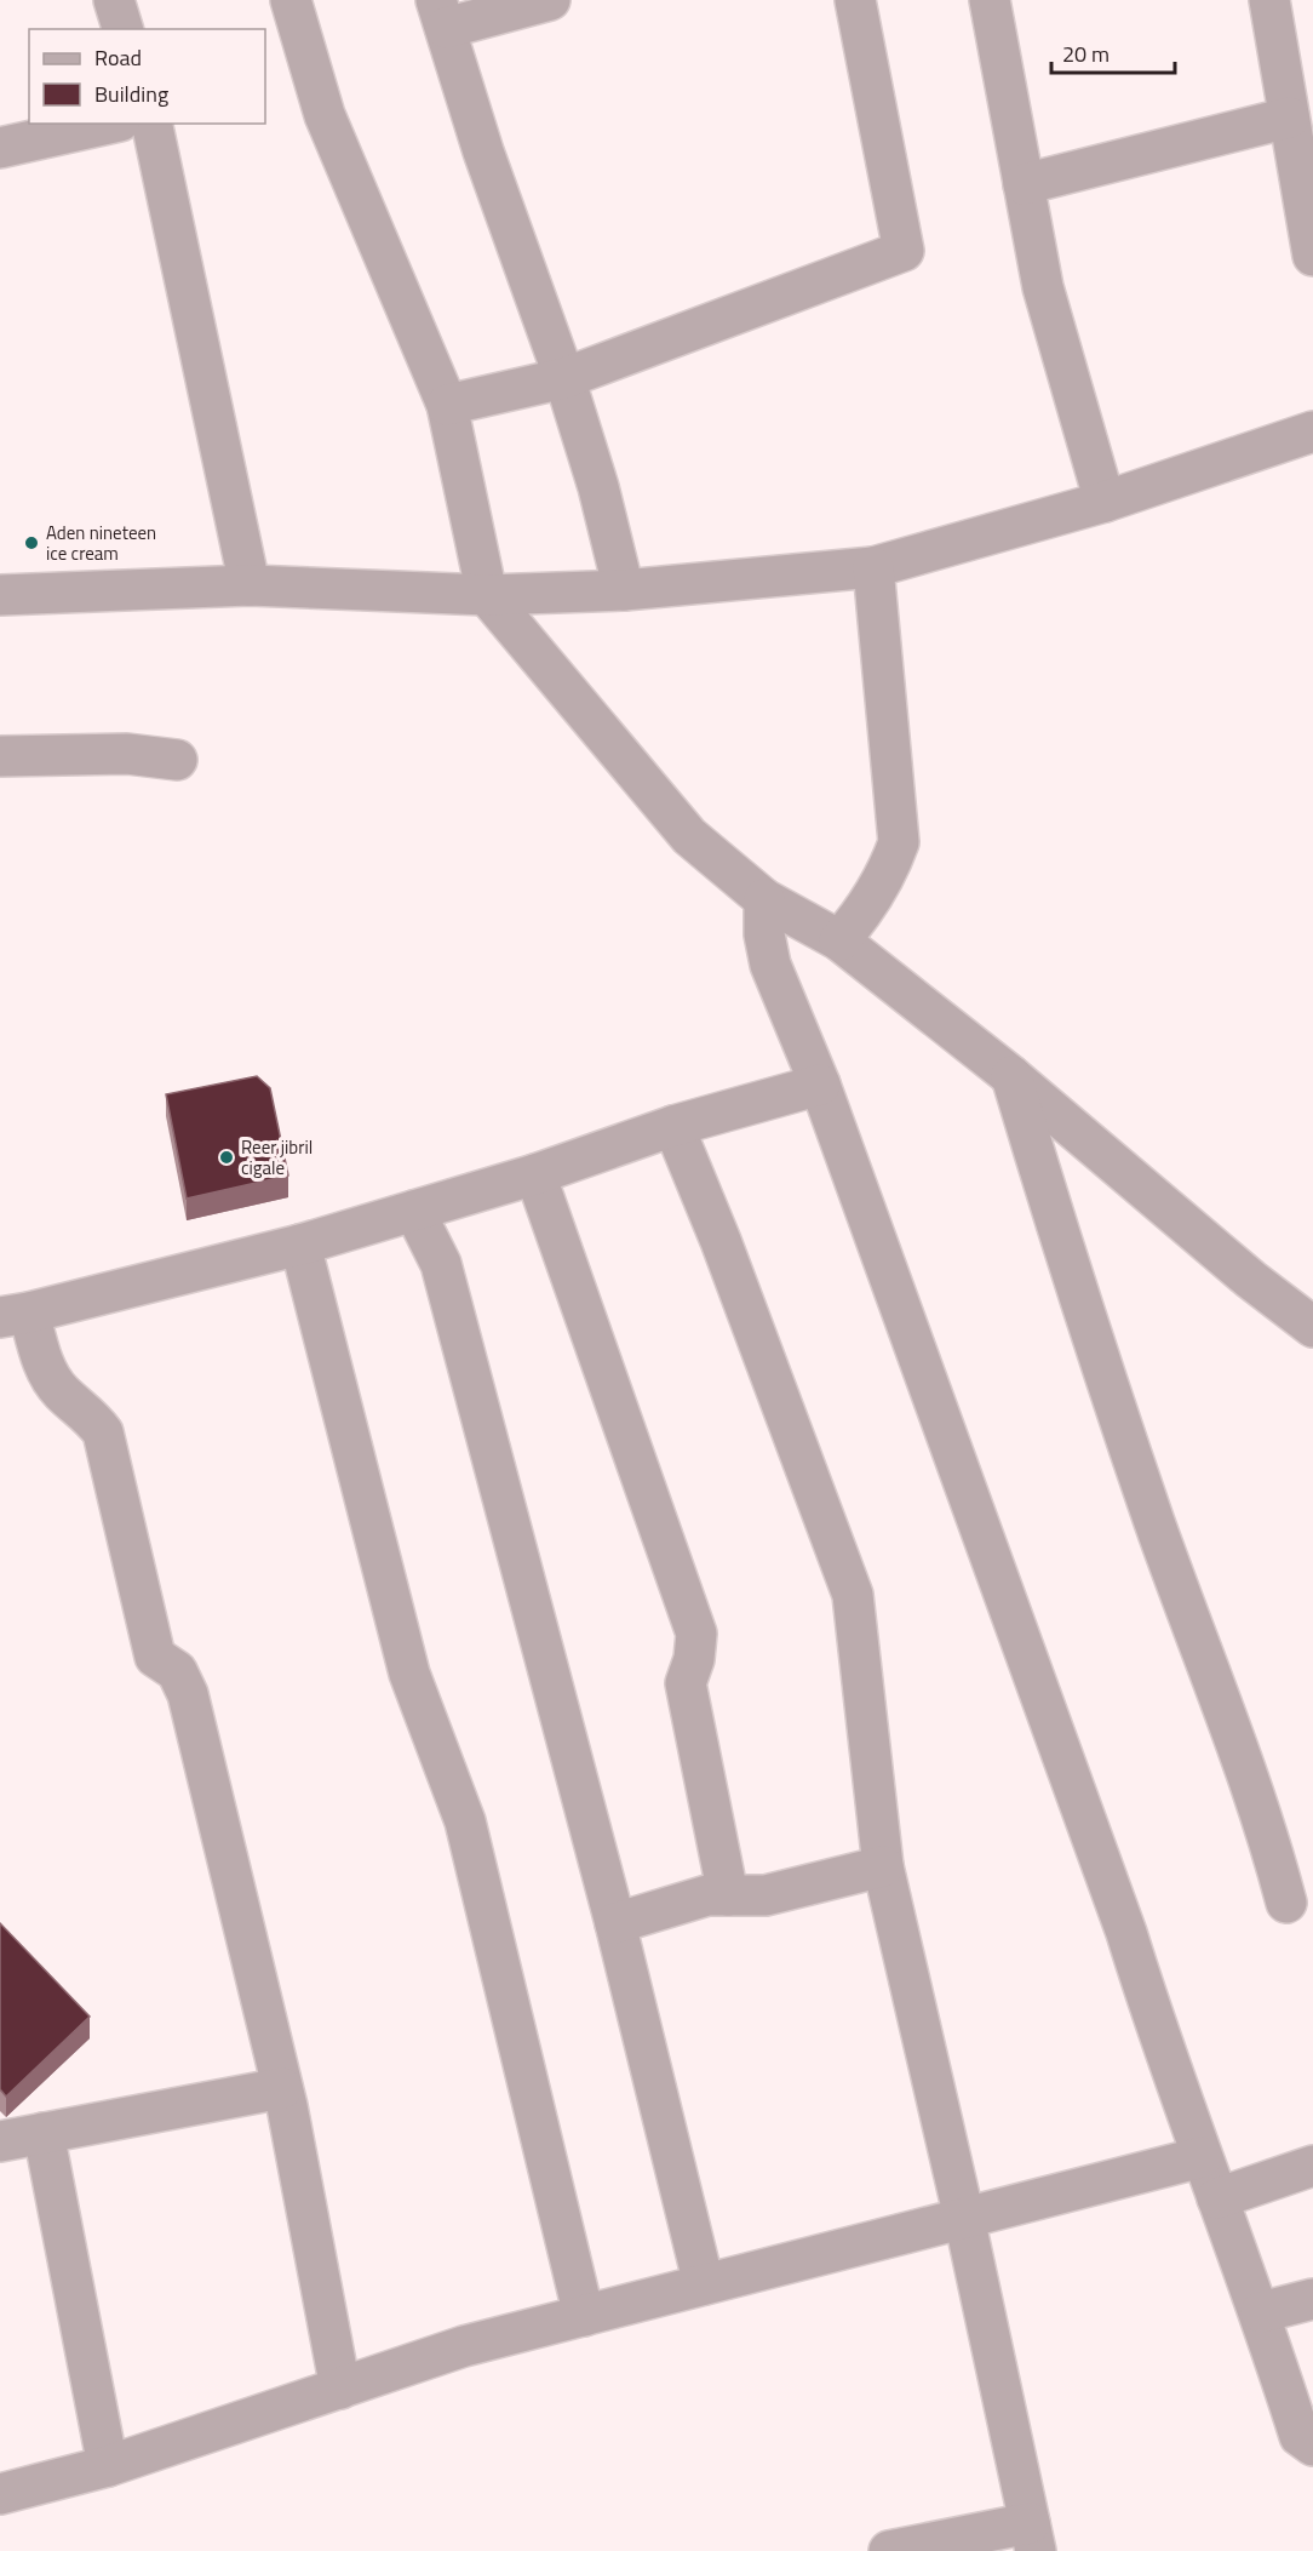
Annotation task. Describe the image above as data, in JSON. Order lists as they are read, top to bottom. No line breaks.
{"places":["Aden nineteen ice cream","Reer jibril cigale"],"legend":["Road","Building"],"scale_bar":"20 m"}
